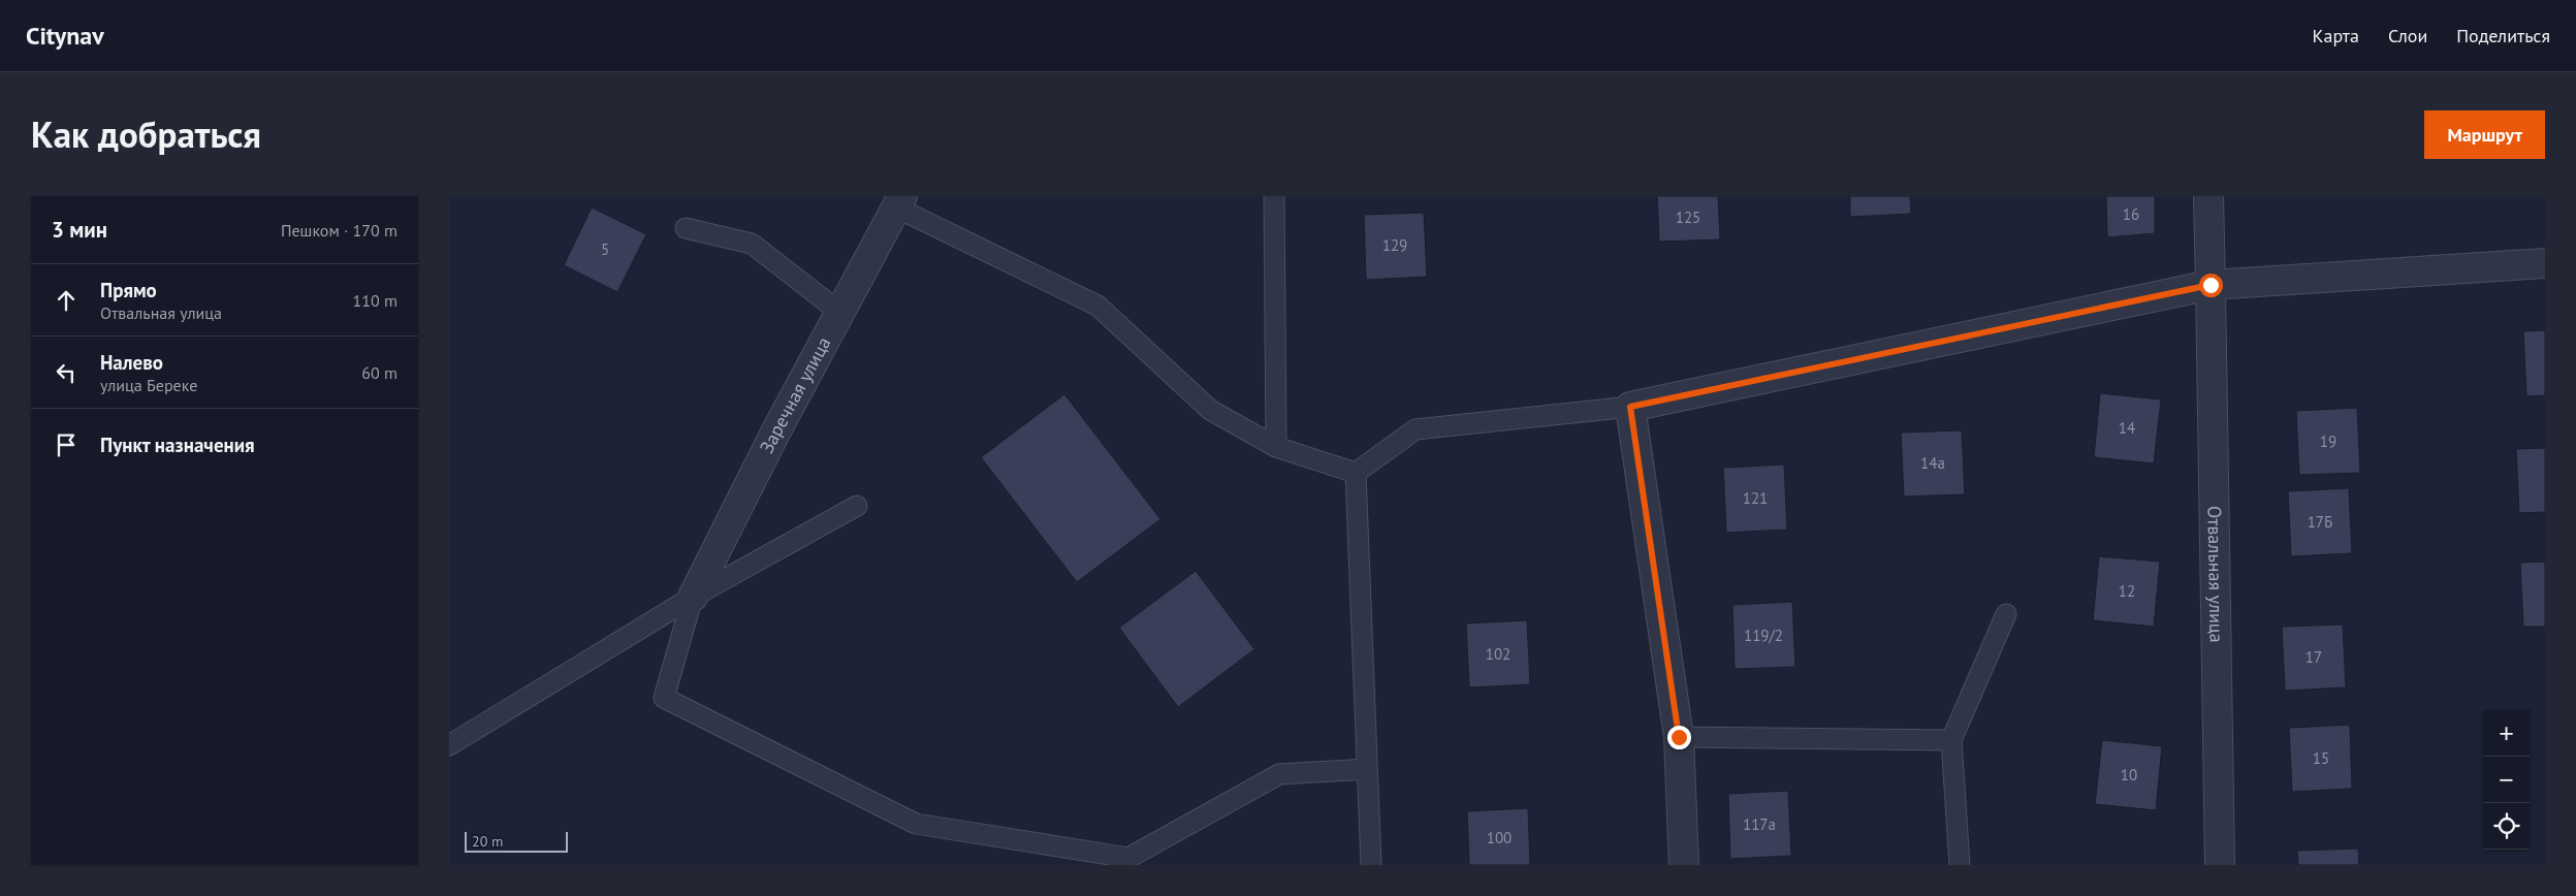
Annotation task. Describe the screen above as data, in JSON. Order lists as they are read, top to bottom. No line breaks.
{"streets":{"street":["Заречная улица","Отвальная улица"]},"house_numbers":["16","125","129","5","14","19","14а","121","17Б","12","119/2","102","17","15","10","117а","100"],"scale_bar":"20 m","page":{"header":"Citynav","nav":["Карта","Слои","Поделиться"],"title":"Как добраться","buttons":"Маршрут","heading":["3 мин","Пешком · 170 m"],"list":[["Прямо","Отвальная улица","110 m"],["Налево","улица Береке","60 m"],"Пункт назначения"],"map_buttons":["+","−"],"scale":"20 m"}}
